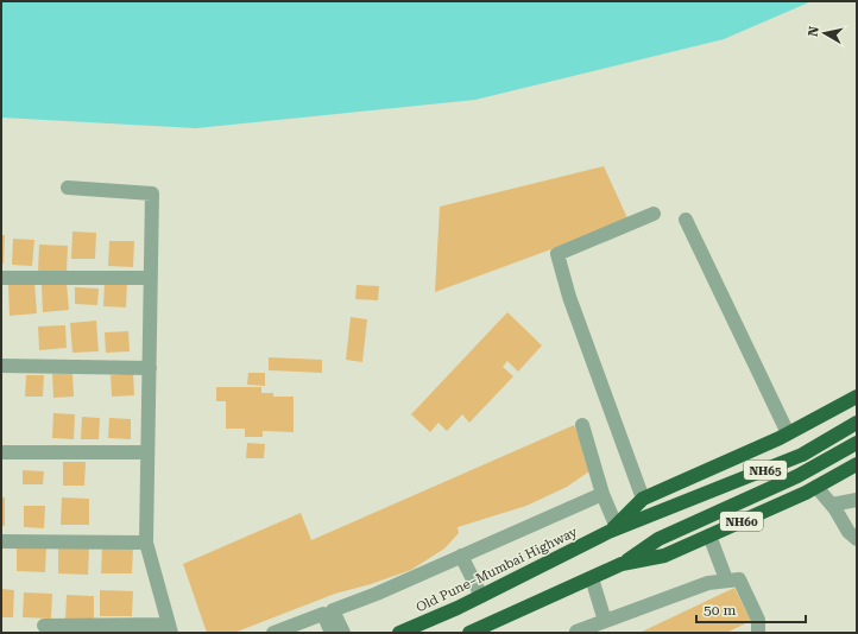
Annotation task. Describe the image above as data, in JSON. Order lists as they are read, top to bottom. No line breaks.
{"streets":{"highway":["NH65","NH60","Old Pune–Mumbai Highway"]},"crossings":[["NH65","Old Pune–Mumbai Highway"]],"scale_bar":"50 m","north":"left"}
